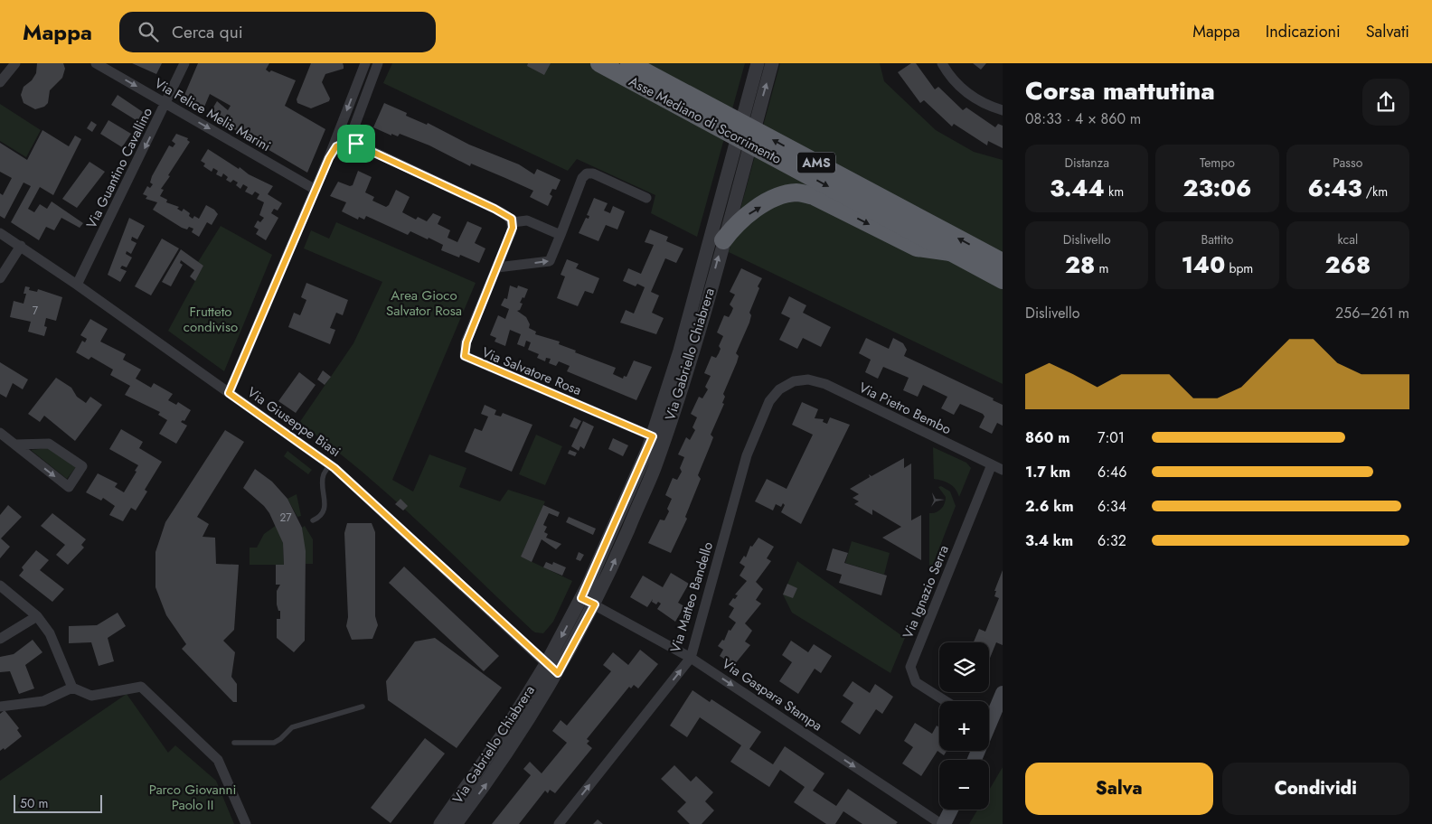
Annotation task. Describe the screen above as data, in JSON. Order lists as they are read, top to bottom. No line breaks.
{"streets":{"highway":["Asse Mediano di Scorrimento","AMS"],"street":["Via Felice Melis Marini","Via Guantino Cavallino","Via Gabriello Chiabrera","Via Salvatore Rosa","Via Pietro Bembo","Via Giuseppe Biasi","Via Ignazio Serra","Via Matteo Bandello","Via Gaspara Stampa"]},"crossings":[["Via Felice Melis Marini","Via Guantino Cavallino"],["Via Guantino Cavallino","Via Giuseppe Biasi"],["Via Gabriello Chiabrera","Via Salvatore Rosa"],["Via Gabriello Chiabrera","Via Giuseppe Biasi"],["Via Gabriello Chiabrera","Via Gaspara Stampa"],["Via Pietro Bembo","Via Ignazio Serra"],["Via Pietro Bembo","Via Matteo Bandello"],["Via Matteo Bandello","Via Gaspara Stampa"]],"one_way":["Via Felice Melis Marini","Via Guantino Cavallino","Via Matteo Bandello","Via Gaspara Stampa"],"parks":["Area Gioco Salvator Rosa","Frutteto condiviso","Parco Giovanni Paolo II"],"house_numbers":["7","27"],"scale_bar":"50 m","page":{"header":"Mappa","search":"Cerca qui","nav":["Mappa","Indicazioni","Salvati"],"heading":["Corsa mattutina","08:33 · 4 × 860 m"],"stats":[["Distanza","3.44 km"],["Tempo","23:06"],["Passo","6:43 /km"],["Dislivello","28 m"],["Battito","140 bpm"],["kcal","268"]],"chart":["Dislivello","256–261 m"],"list":[{"name":"860 m","note":"7:01"},{"name":"1.7 km","note":"6:46"},{"name":"2.6 km","note":"6:34"},{"name":"3.4 km","note":"6:32"}],"map_buttons":["+","−"],"buttons":["Salva","Condividi"],"scale":"50 m"}}
